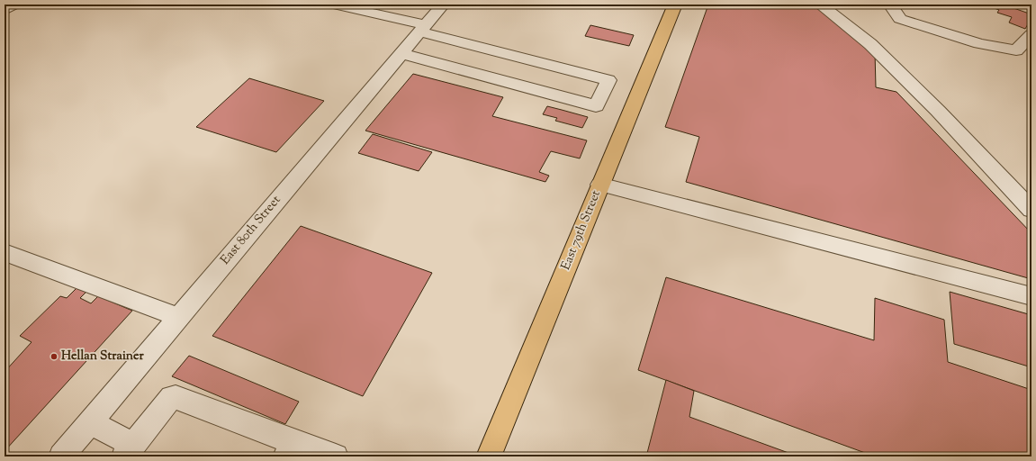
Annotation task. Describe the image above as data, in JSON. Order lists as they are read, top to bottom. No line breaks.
{"streets":{"main road":["East 79th Street"],"street":["East 80th Street"]},"places":["Hellan Strainer"]}
